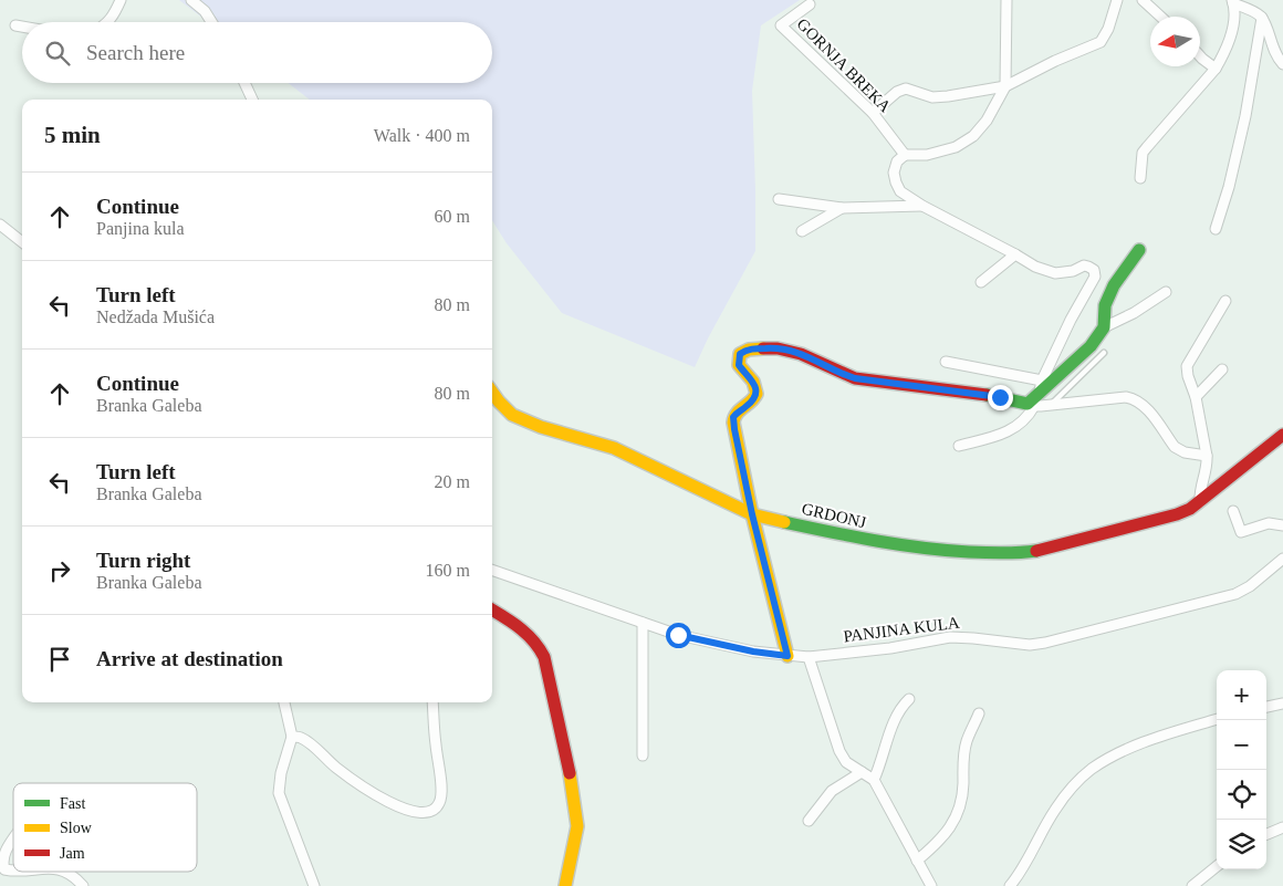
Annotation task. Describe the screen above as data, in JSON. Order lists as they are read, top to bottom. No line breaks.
{"streets":{"street":["GORNJA BREKA","GRDONJ","PANJINA KULA"]},"legend":["Fast","Slow","Jam"],"north":"left","page":{"search":"Search here","heading":["5 min","Walk · 400 m"],"list":[["Continue","Panjina kula","60 m"],["Turn left","Nedžada Mušića","80 m"],["Continue","Branka Galeba","80 m"],["Turn left","Branka Galeba","20 m"],["Turn right","Branka Galeba","160 m"],"Arrive at destination"],"map_buttons":["+","−"]}}
